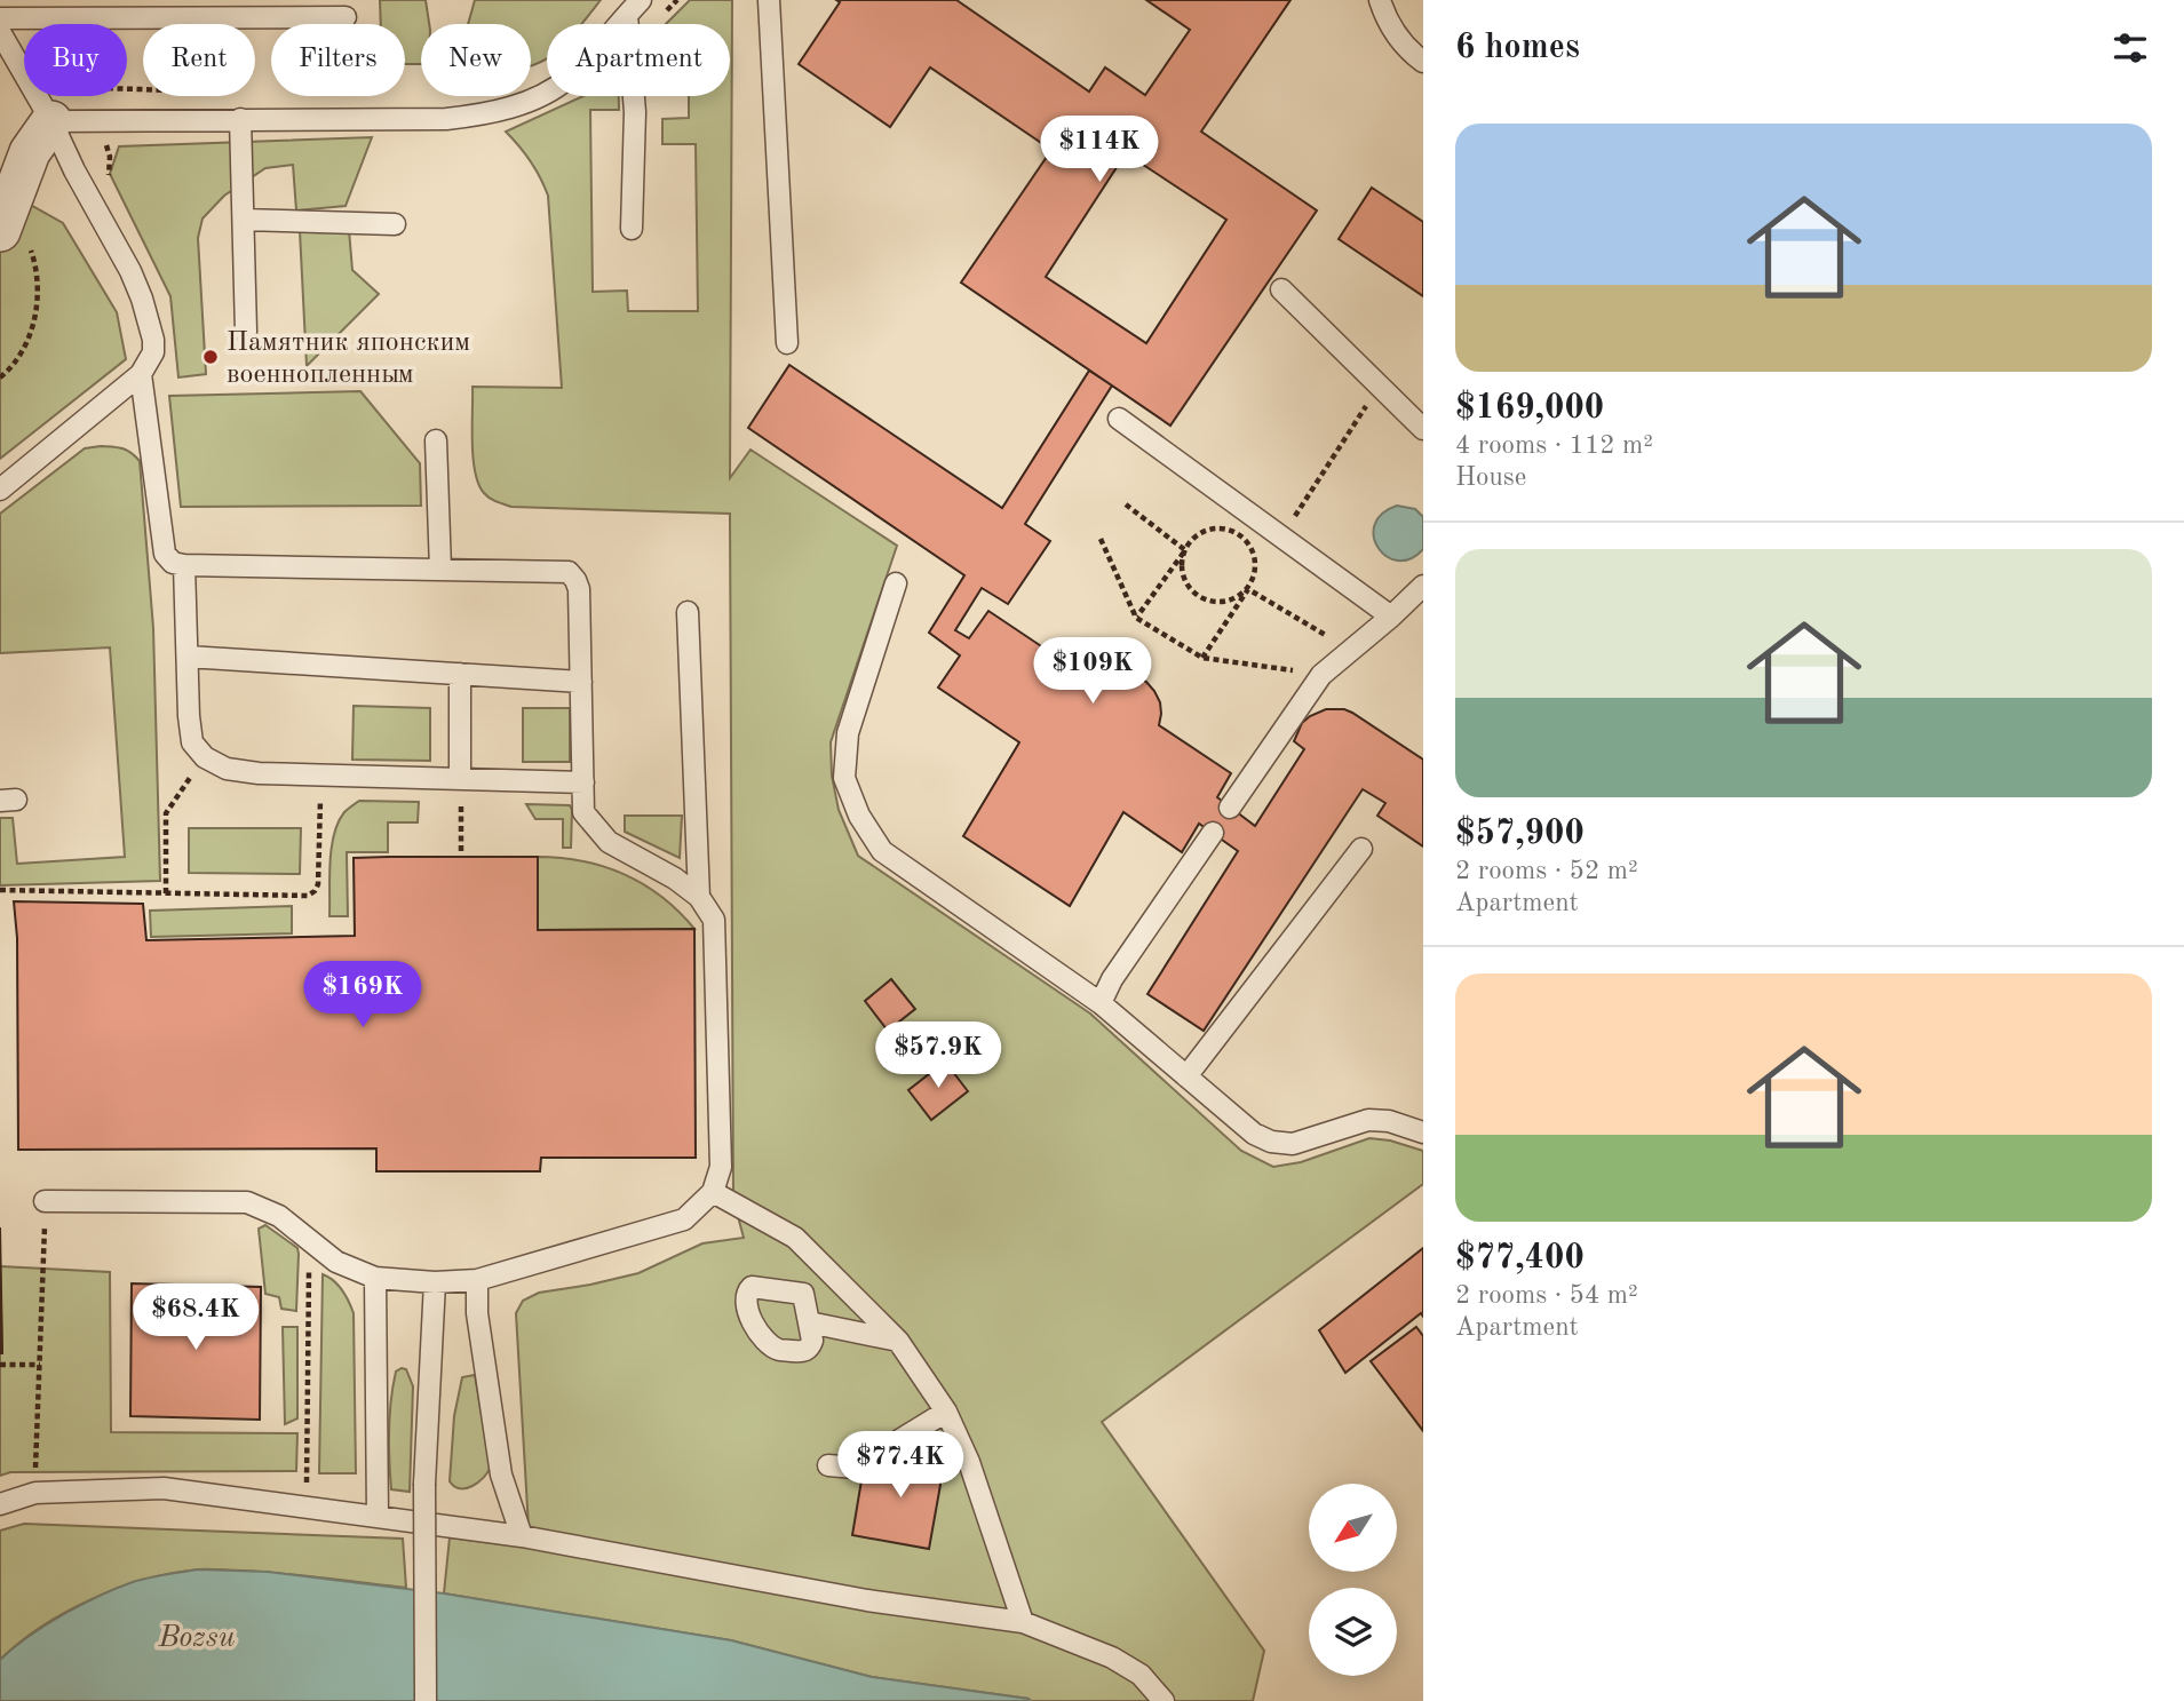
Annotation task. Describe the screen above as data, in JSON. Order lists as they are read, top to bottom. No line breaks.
{"water":["Bozsu"],"places":["Памятник японским военнопленным"],"north":"bottom left","page":{"heading":"6 homes","chip":["Buy","Rent","Filters","New","Apartment"],"list":[{"name":"$169,000","note":"4 rooms · 112 m² · House"},{"name":"$57,900","note":"2 rooms · 52 m² · Apartment"},{"name":"$77,400","note":"2 rooms · 54 m² · Apartment"}],"price":["$114K","$109K","$169K","$57.9K","$68.4K","$77.4K"]}}
